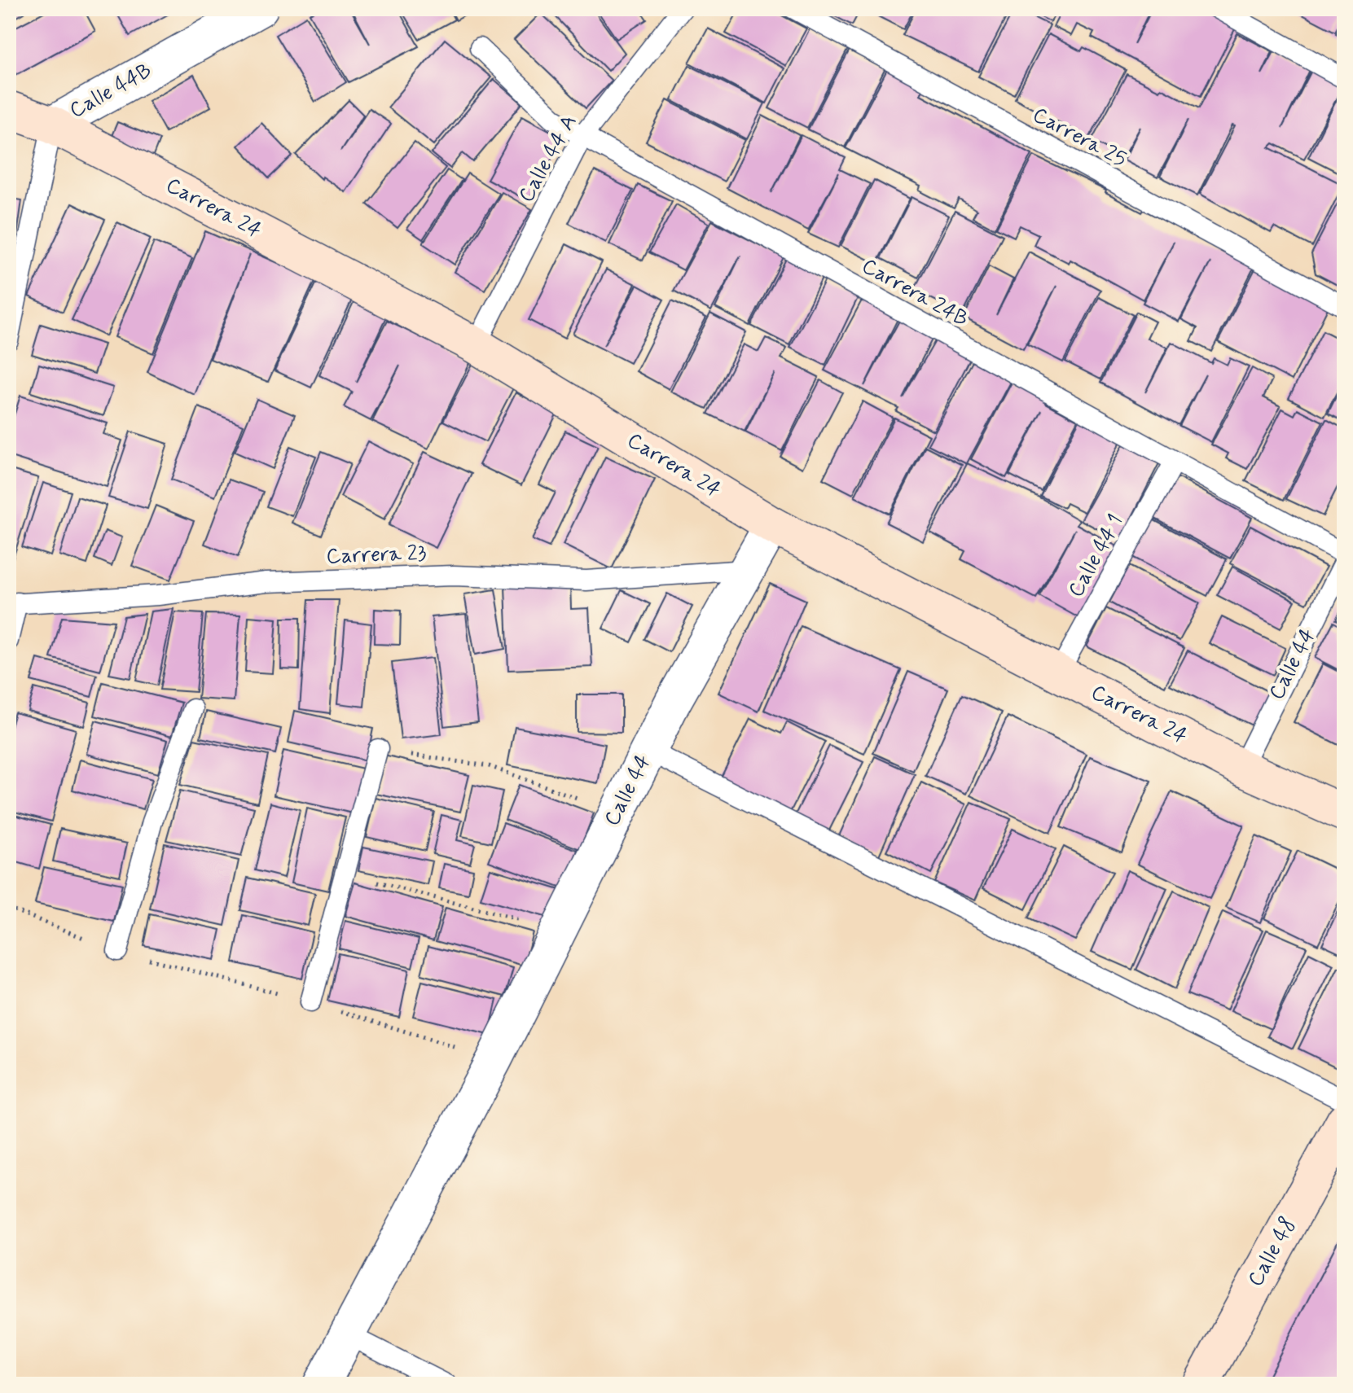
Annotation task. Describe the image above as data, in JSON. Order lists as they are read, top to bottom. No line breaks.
{"streets":{"street":["Calle 44B","Carrera 24","Calle 44","Calle 48"],"lane":["Carrera 25","Calle 44 A","Carrera 24B","Carrera 23","Calle 44 1"]},"crossings":[["Calle 44B","Carrera 24"],["Calle 44 A","Carrera 24"],["Calle 44 A","Carrera 24B"],["Carrera 24","Calle 44 1"],["Carrera 24","Calle 44"],["Carrera 24B","Calle 44 1"],["Carrera 23","Calle 44"]]}
